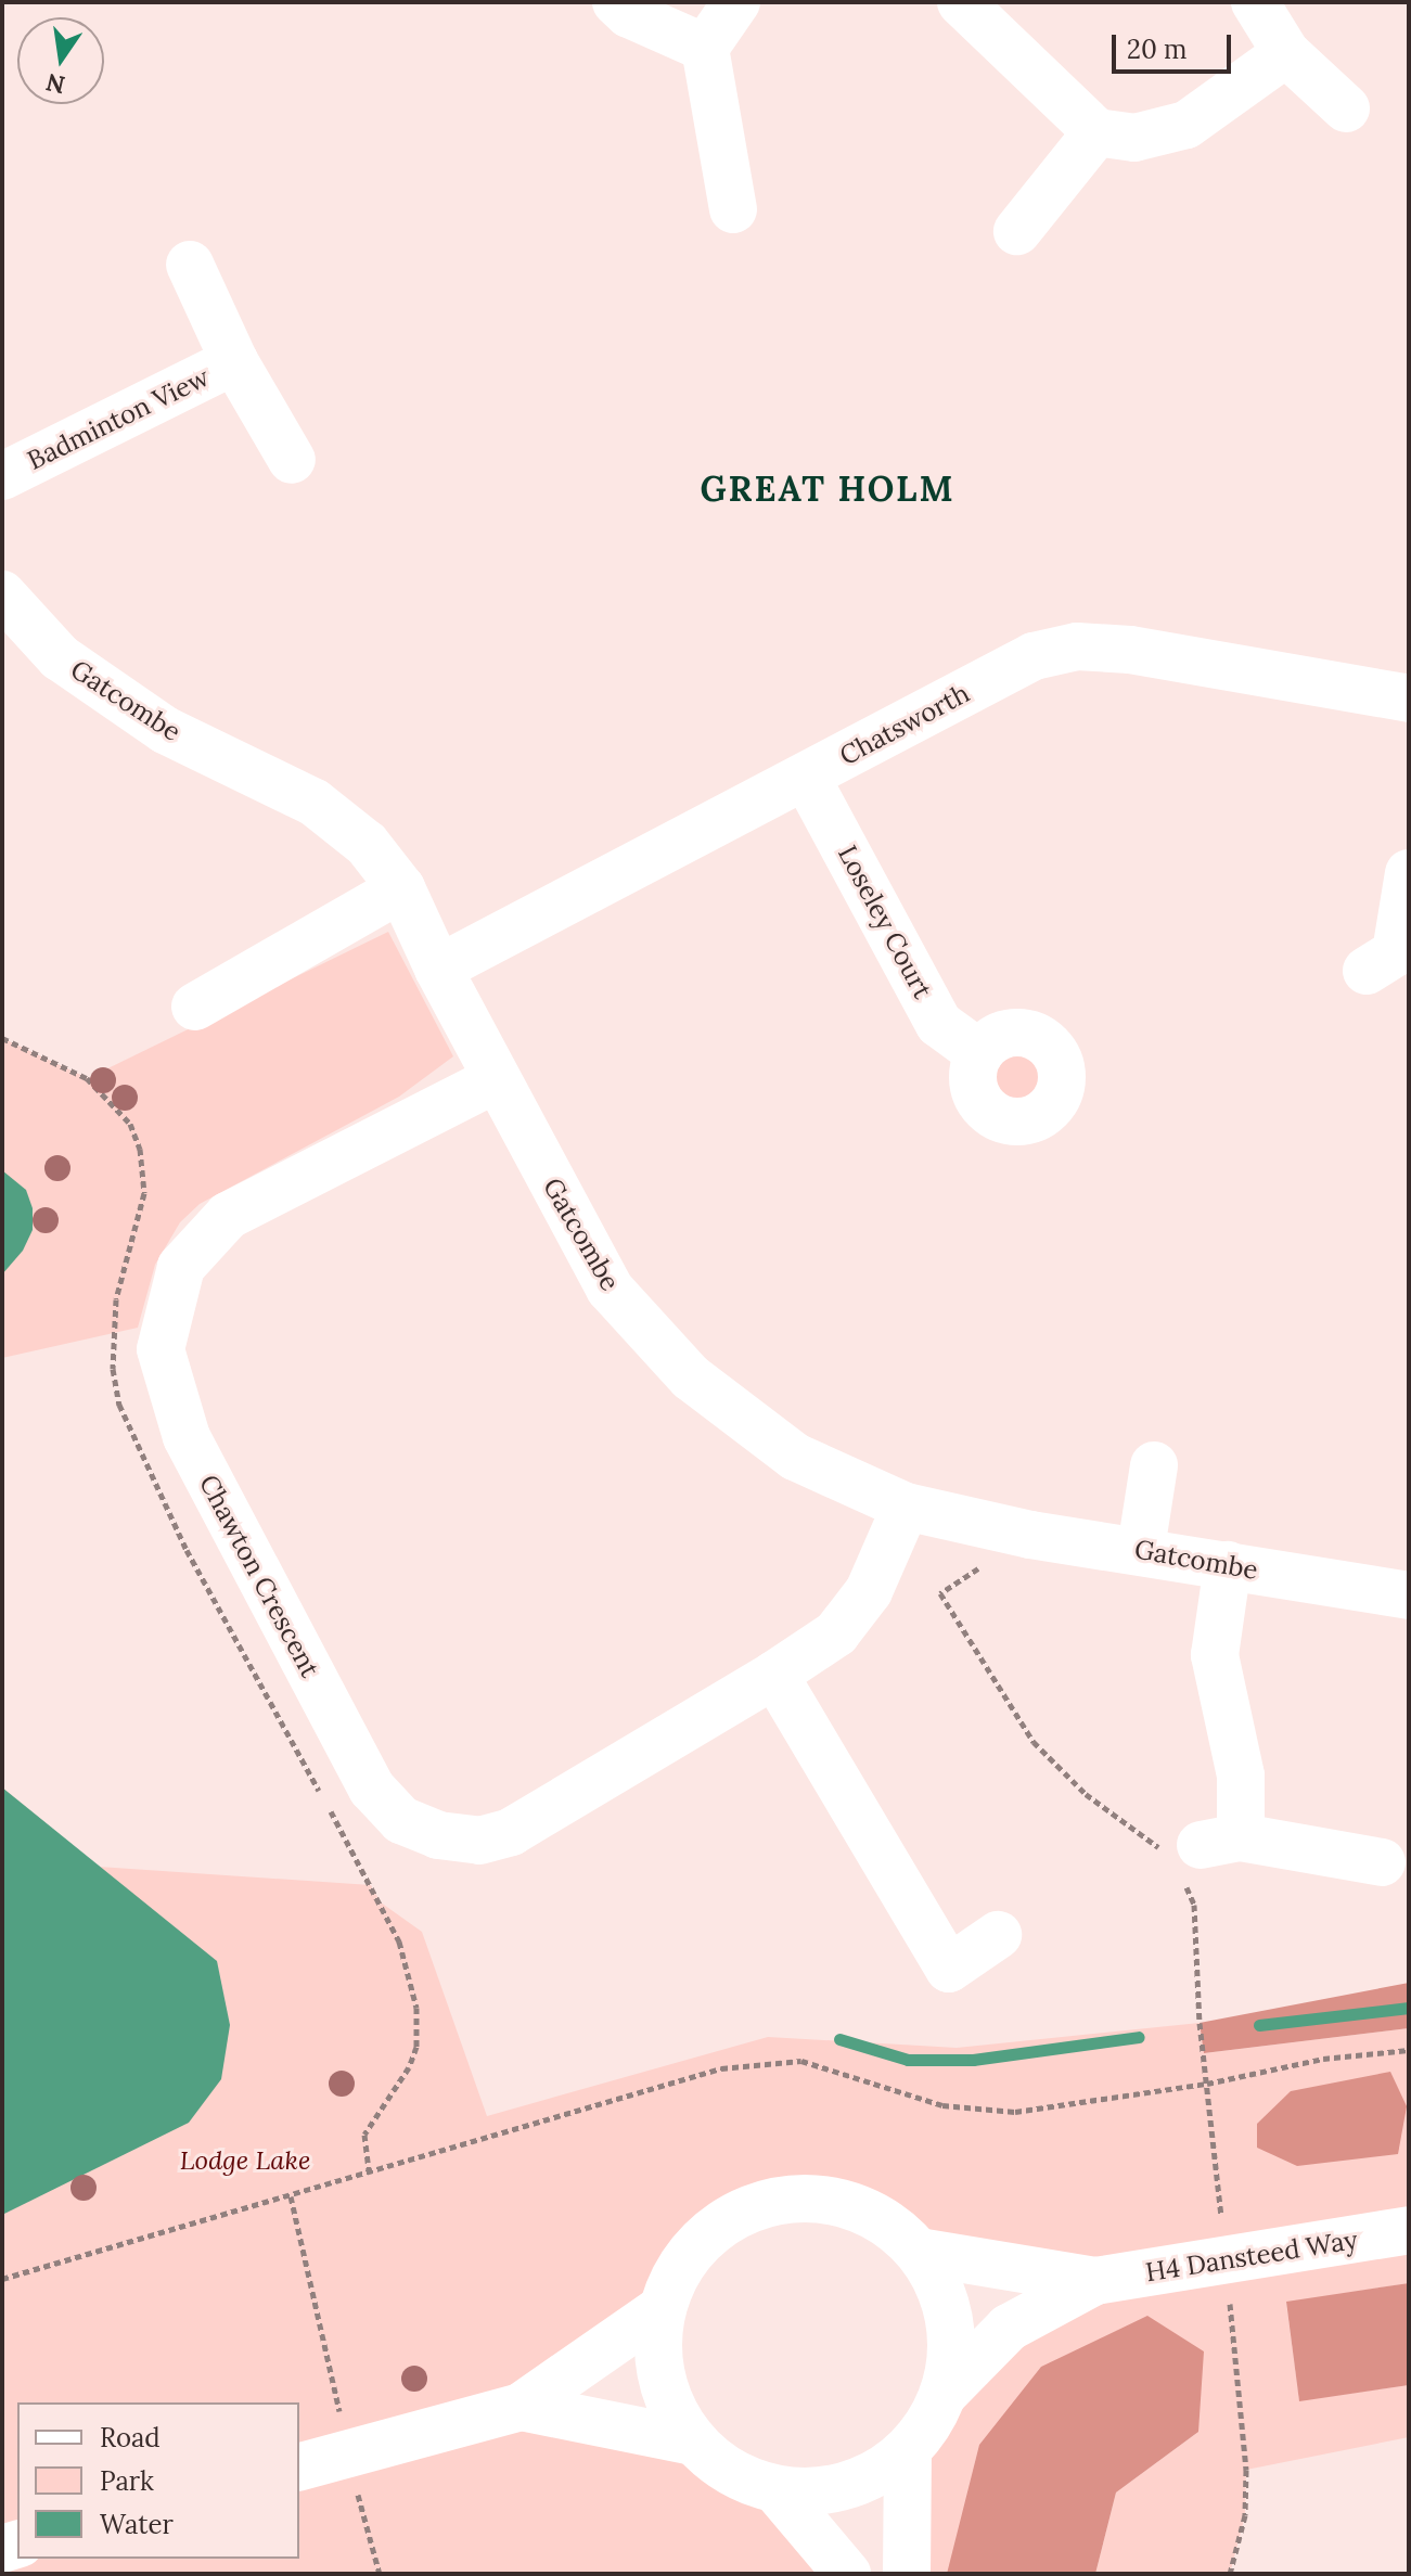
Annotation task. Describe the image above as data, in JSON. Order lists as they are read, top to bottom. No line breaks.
{"streets":{"street":["Badminton View","Gatcombe","Chatsworth","Loseley Court","Chawton Crescent","H4 Dansteed Way"]},"crossings":[["Gatcombe","Chatsworth"],["Gatcombe","Chawton Crescent"],["Chatsworth","Loseley Court"]],"districts":["GREAT HOLM"],"parks":["Lodge Lake"],"legend":["Road","Park","Water"],"scale_bar":"20 m","north":"bottom"}
